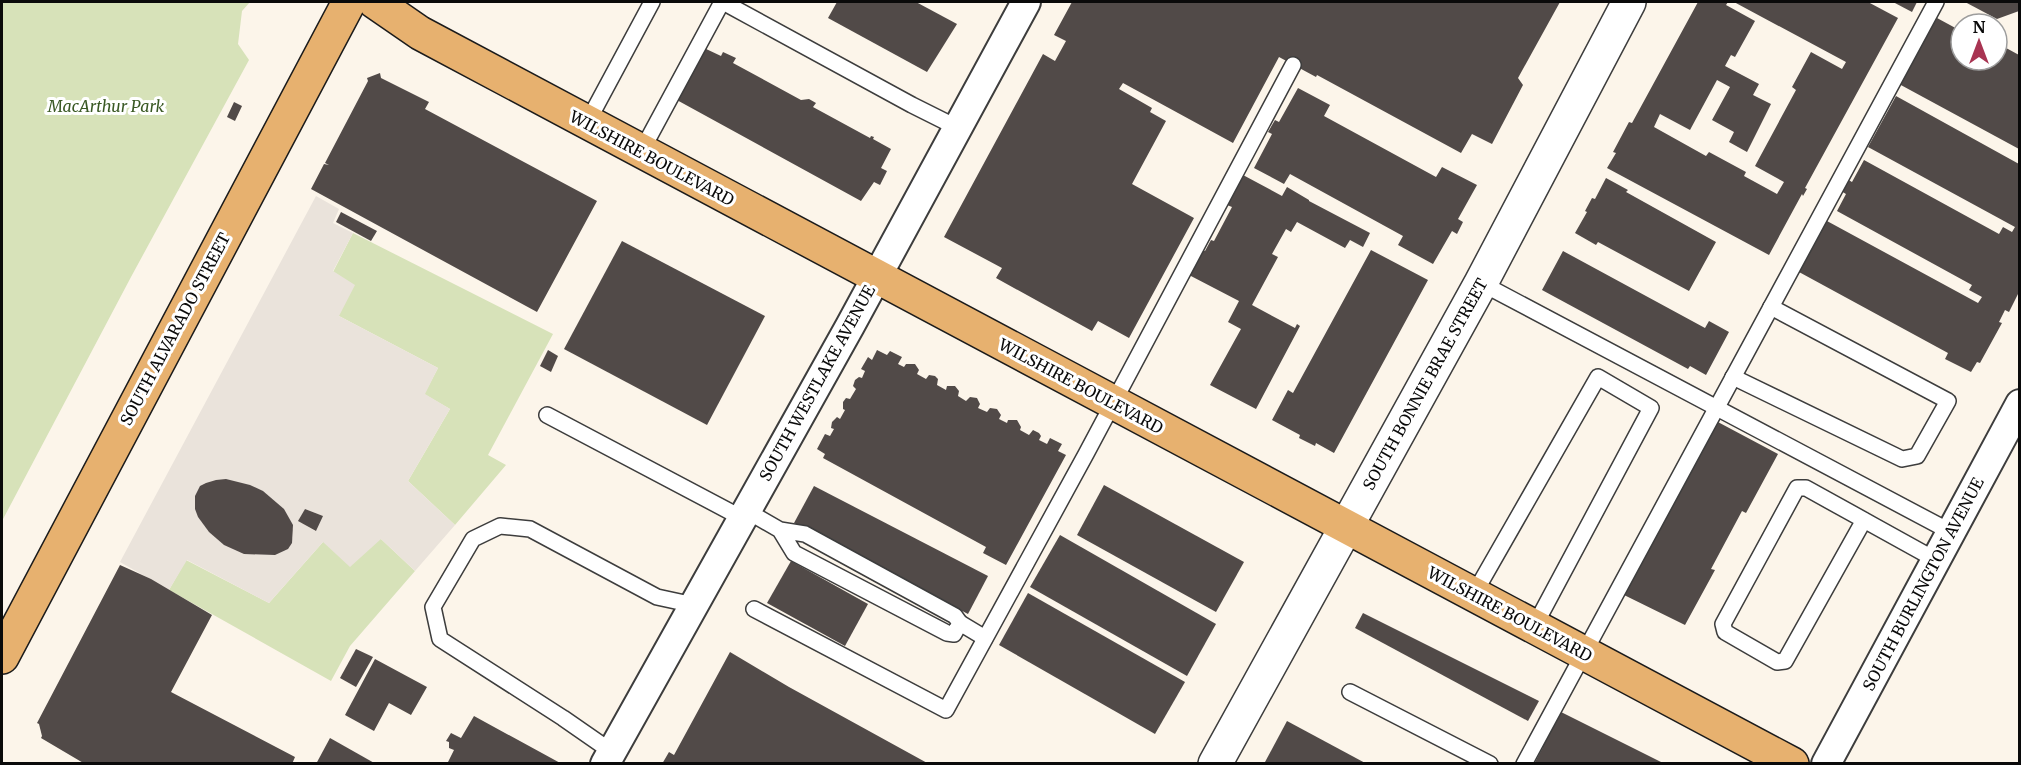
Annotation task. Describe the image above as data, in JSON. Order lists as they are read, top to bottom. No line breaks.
{"streets":{"main road":["WILSHIRE BOULEVARD","SOUTH ALVARADO STREET"],"street":["SOUTH WESTLAKE AVENUE","SOUTH BONNIE BRAE STREET","SOUTH BURLINGTON AVENUE"]},"crossings":[["WILSHIRE BOULEVARD","SOUTH WESTLAKE AVENUE"],["WILSHIRE BOULEVARD","SOUTH BONNIE BRAE STREET"]],"parks":["MacArthur Park"],"north":"top"}
